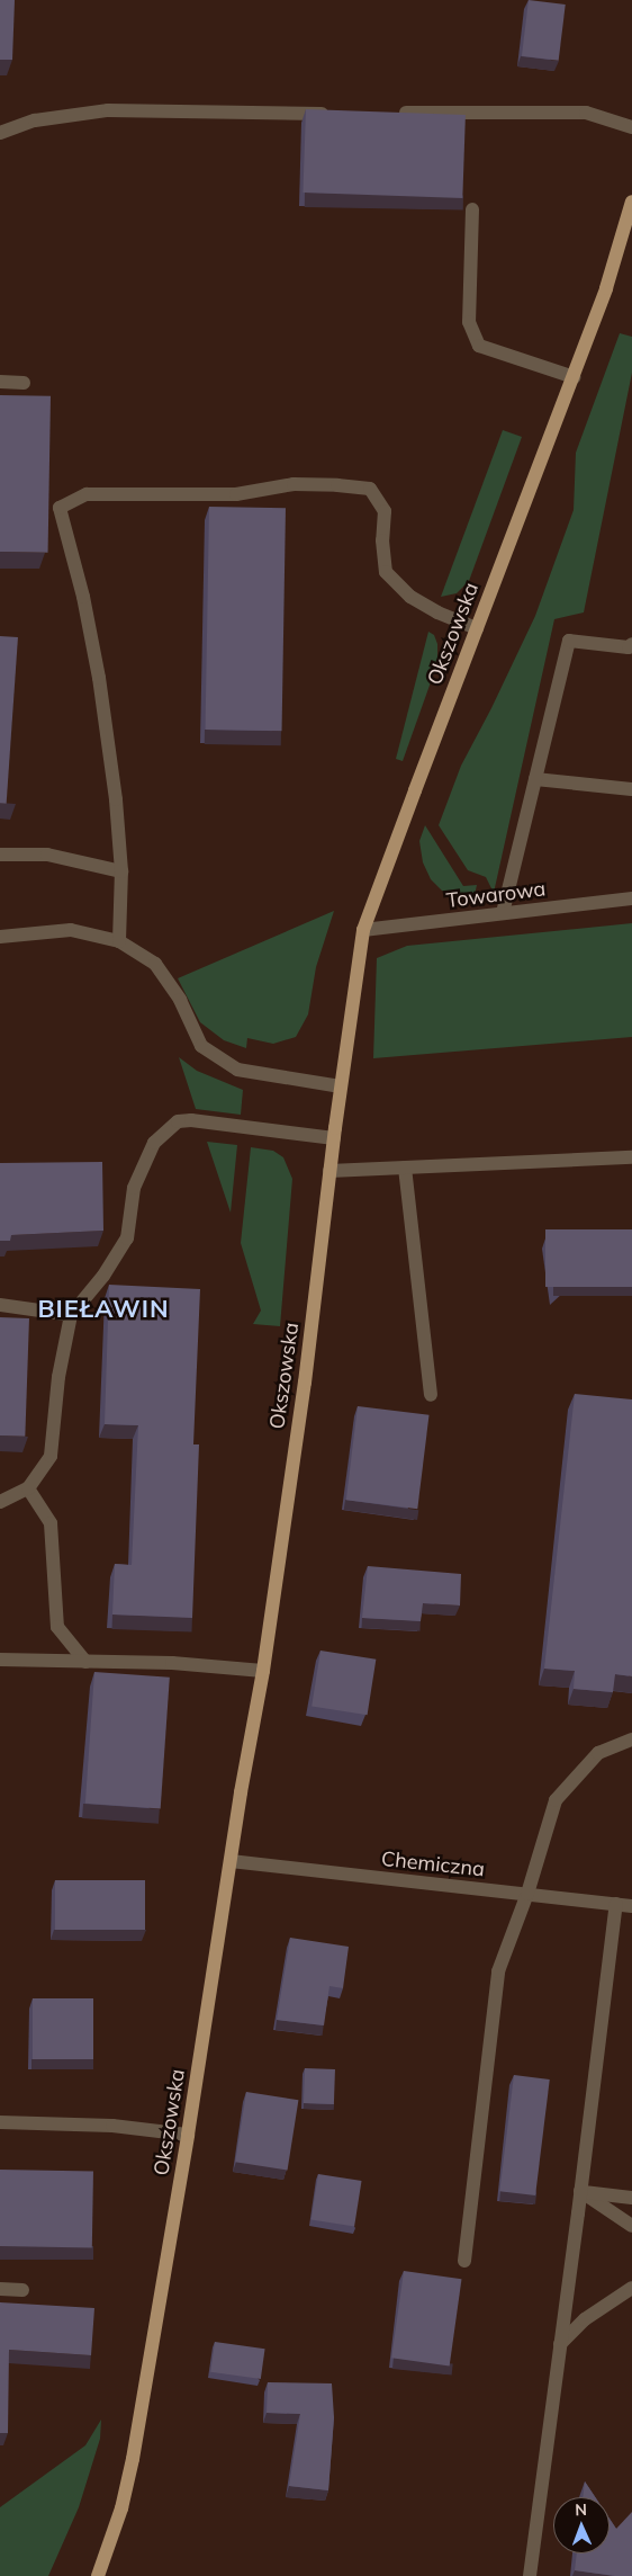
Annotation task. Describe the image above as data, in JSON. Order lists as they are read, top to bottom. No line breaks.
{"streets":{"main road":["Okszowska"],"street":["Towarowa","Chemiczna"]},"crossings":[["Okszowska","Towarowa"],["Okszowska","Chemiczna"]],"districts":["BIEŁAWIN"],"north":"top"}
